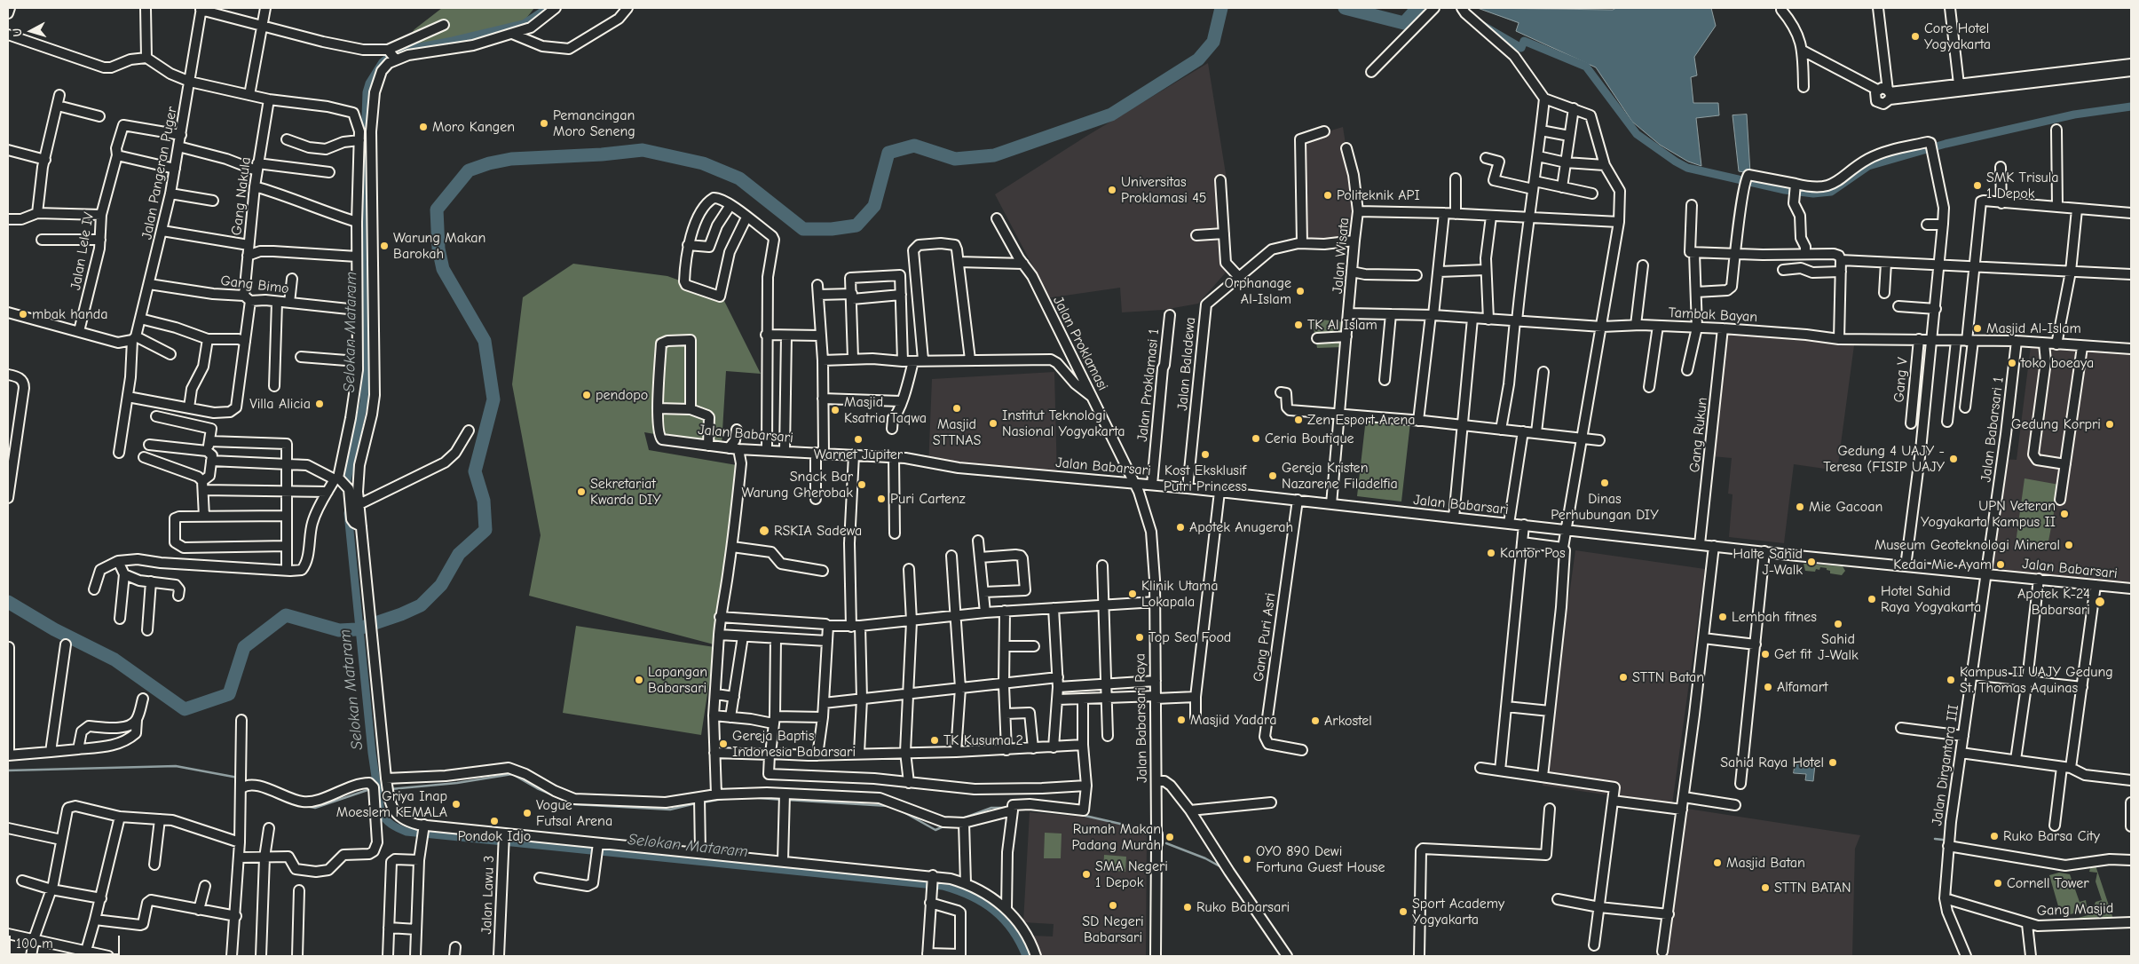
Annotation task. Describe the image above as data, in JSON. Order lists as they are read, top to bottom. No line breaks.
{"streets":{"street":["Jalan Pangeran Puger","Gang Nakula","Jalan Lele IV","Jalan Wisata","Gang Bimo","Tambak Bayan","Jalan Proklamasi","Jalan Baladewa","Gang V","Jalan Proklamasi 1","Jalan Babarsari 1","Jalan Babarsari","Gang Rukun","Gang Puri Asri","Jalan Babarsari Raya","Jalan Dirgantara III","Jalan Lawu 3","Gang Masjid"]},"crossings":[["Jalan Pangeran Puger","Gang Nakula"],["Jalan Pangeran Puger","Jalan Lele IV"],["Jalan Pangeran Puger","Gang Bimo"],["Gang Nakula","Gang Bimo"],["Jalan Wisata","Jalan Baladewa"],["Jalan Wisata","Jalan Babarsari"],["Tambak Bayan","Gang V"],["Tambak Bayan","Jalan Babarsari 1"],["Tambak Bayan","Gang Rukun"],["Jalan Proklamasi","Jalan Babarsari"],["Jalan Proklamasi","Jalan Babarsari Raya"],["Jalan Baladewa","Jalan Babarsari"],["Jalan Proklamasi 1","Jalan Babarsari"],["Jalan Babarsari 1","Jalan Babarsari"],["Jalan Babarsari 1","Jalan Dirgantara III"],["Jalan Babarsari","Gang Rukun"],["Jalan Babarsari","Gang Puri Asri"],["Jalan Babarsari","Jalan Babarsari Raya"],["Jalan Babarsari","Jalan Dirgantara III"],["Jalan Dirgantara III","Gang Masjid"]],"water":["Selokan Mataram"],"places":["Core Hotel Yogyakarta","Pemancingan Moro Seneng","Moro Kangen","SMK Trisula 1 Depok","Universitas Proklamasi 45","Politeknik API","Warung Makan Barokah","Orphanage Al-Islam","mbak handa","TK Al Islam","Masjid Al-Islam","toko boeaya","pendopo","Villa Alicia","Masjid STTNAS","Masjid Ksatria Taqwa","Zen Esport Arena","Institut Teknologi Nasional Yogyakarta","Gedung Korpri","Ceria Boutique","Warnet Jupiter","Kost Eksklusif Putri Princess","Gedung 4 UAJY - Teresa (FISIP UAJY","Gereja Kristen Nazarene Filadelfia","Dinas Perhubungan DIY","Snack Bar Warung Gherobak","Sekretariat Kwarda DIY","Puri Cartenz","Mie Gacoan","UPN Veteran Yogyakarta Kampus II","Apotek Anugerah","RSKIA Sadewa","Museum Geoteknologi Mineral","Kantor Pos","Halte Sahid J-Walk","Kedai Mie Ayam","Klinik Utama Lokapala","Hotel Sahid Raya Yogyakarta","Apotek K-24 Babarsari","Lembah fitnes","Sahid J-Walk","Top Sea Food","Get fit","STTN Batan","Lapangan Babarsari","Kampus II UAJY Gedung St. Thomas Aquinas","Alfamart","Masjid Yadara","Arkostel","TK Kusuma 2","Gereja Baptis Indonesia Babarsari","Sahid Raya Hotel","Griya Inap Moeslem KEMALA","Vogue Futsal Arena","Pondok Idjo","Ruko Barsa City","Rumah Makan Padang Murah","OYO 890 Dewi Fortuna Guest House","Masjid Batan","SMA Negeri 1 Depok","Cornell Tower","STTN BATAN","SD Negeri Babarsari","Ruko Babarsari","Sport Academy Yogyakarta"],"scale_bar":"100 m","north":"left"}
